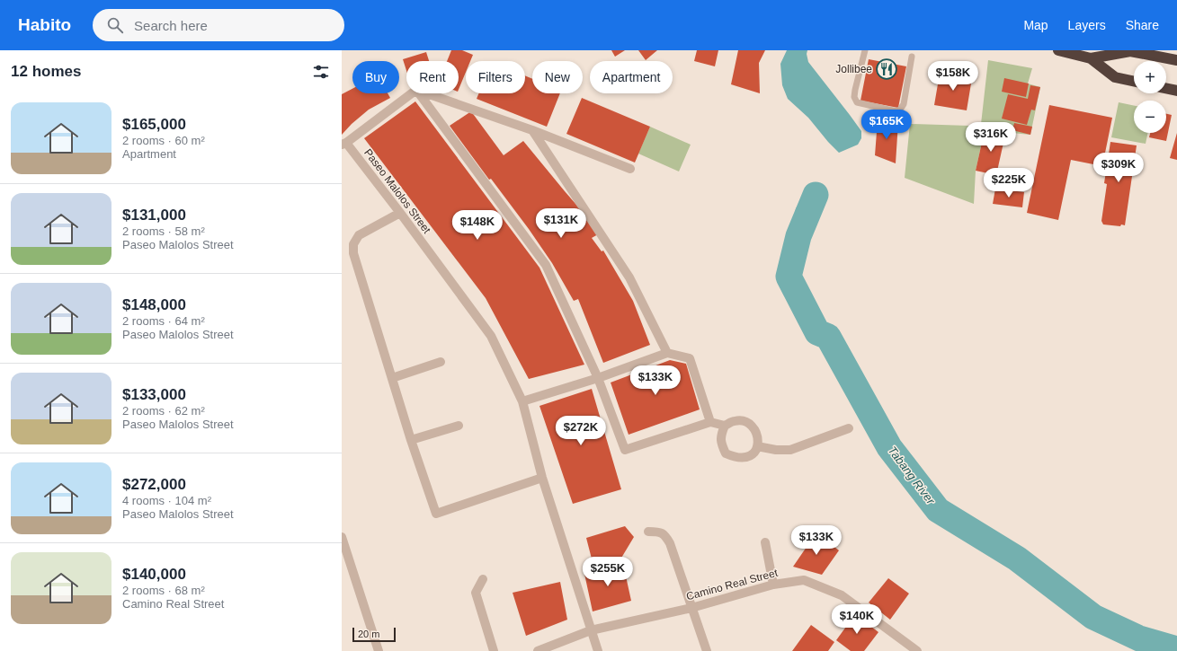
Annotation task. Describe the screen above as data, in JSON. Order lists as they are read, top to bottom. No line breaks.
{"streets":{"street":["Paseo Malolos Street","Camino Real Street"]},"crossings":[["Paseo Malolos Street","Camino Real Street"]],"water":["Tabang River"],"places":{"restaurant":["Jollibee"]},"scale_bar":"20 m","page":{"header":"Habito","search":"Search here","nav":["Map","Layers","Share"],"heading":"12 homes","map_buttons":["+","−"],"price":["$158K","$165K","$316K","$309K","$225K","$131K","$148K","$133K","$272K","$133K","$255K","$140K"],"chip":["Buy","Rent","Filters","New","Apartment"],"list":[{"name":"$165,000","note":"2 rooms · 60 m² · Apartment"},{"name":"$131,000","note":"2 rooms · 58 m² · Paseo Malolos Street"},{"name":"$148,000","note":"2 rooms · 64 m² · Paseo Malolos Street"},{"name":"$133,000","note":"2 rooms · 62 m² · Paseo Malolos Street"},{"name":"$272,000","note":"4 rooms · 104 m² · Paseo Malolos Street"},{"name":"$140,000","note":"2 rooms · 68 m² · Camino Real Street"}],"scale":"20 m"}}
